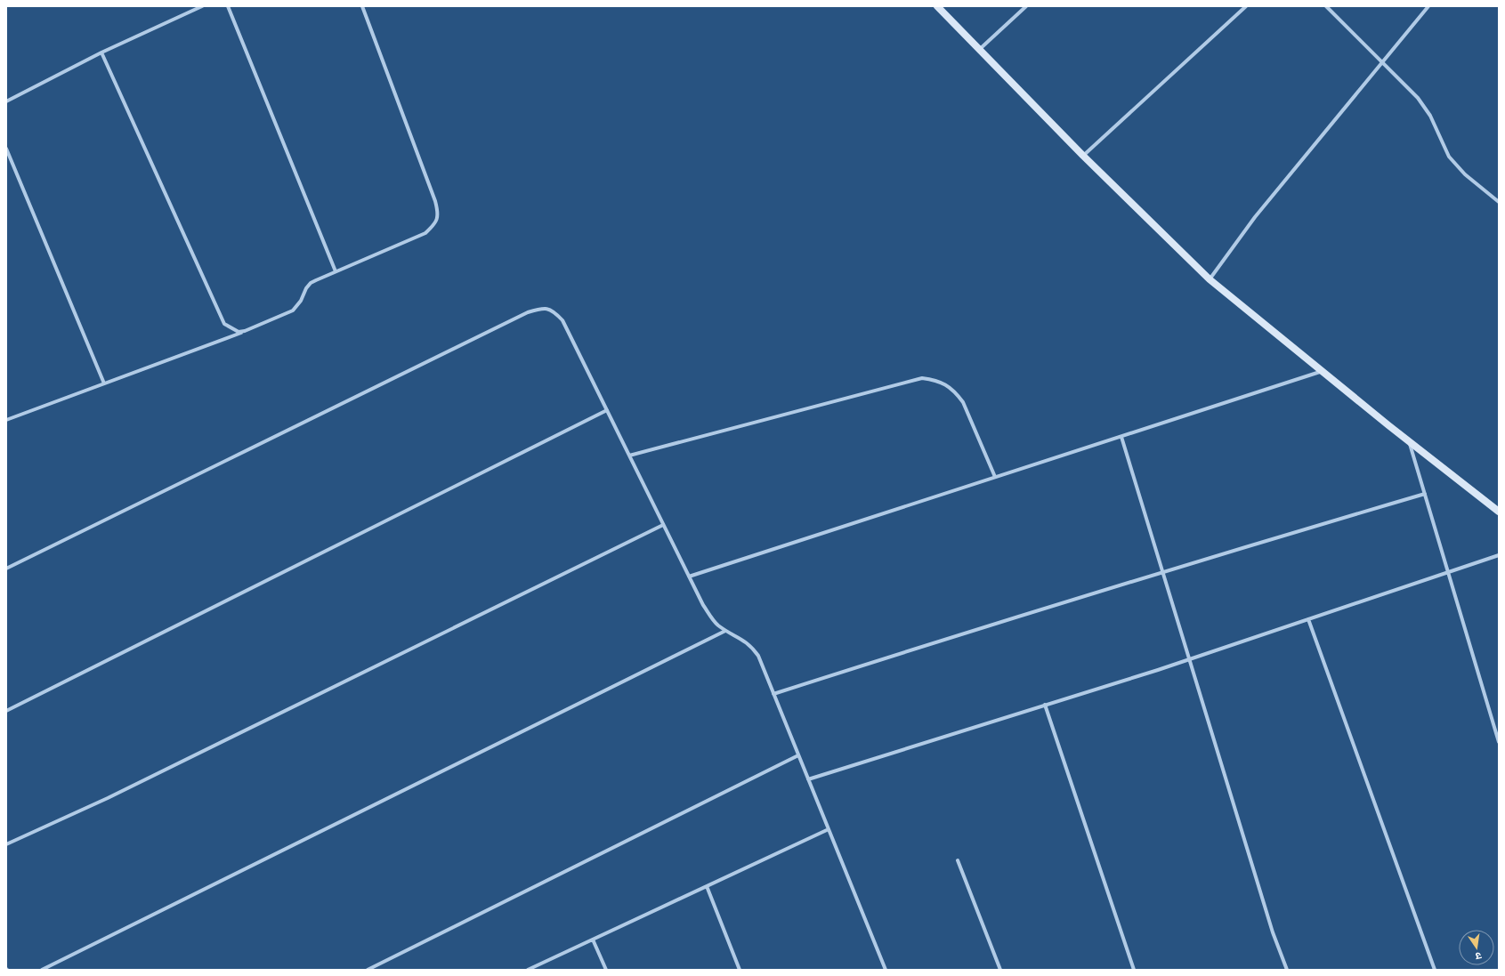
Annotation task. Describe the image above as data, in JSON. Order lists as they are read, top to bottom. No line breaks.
{"north":"bottom"}
